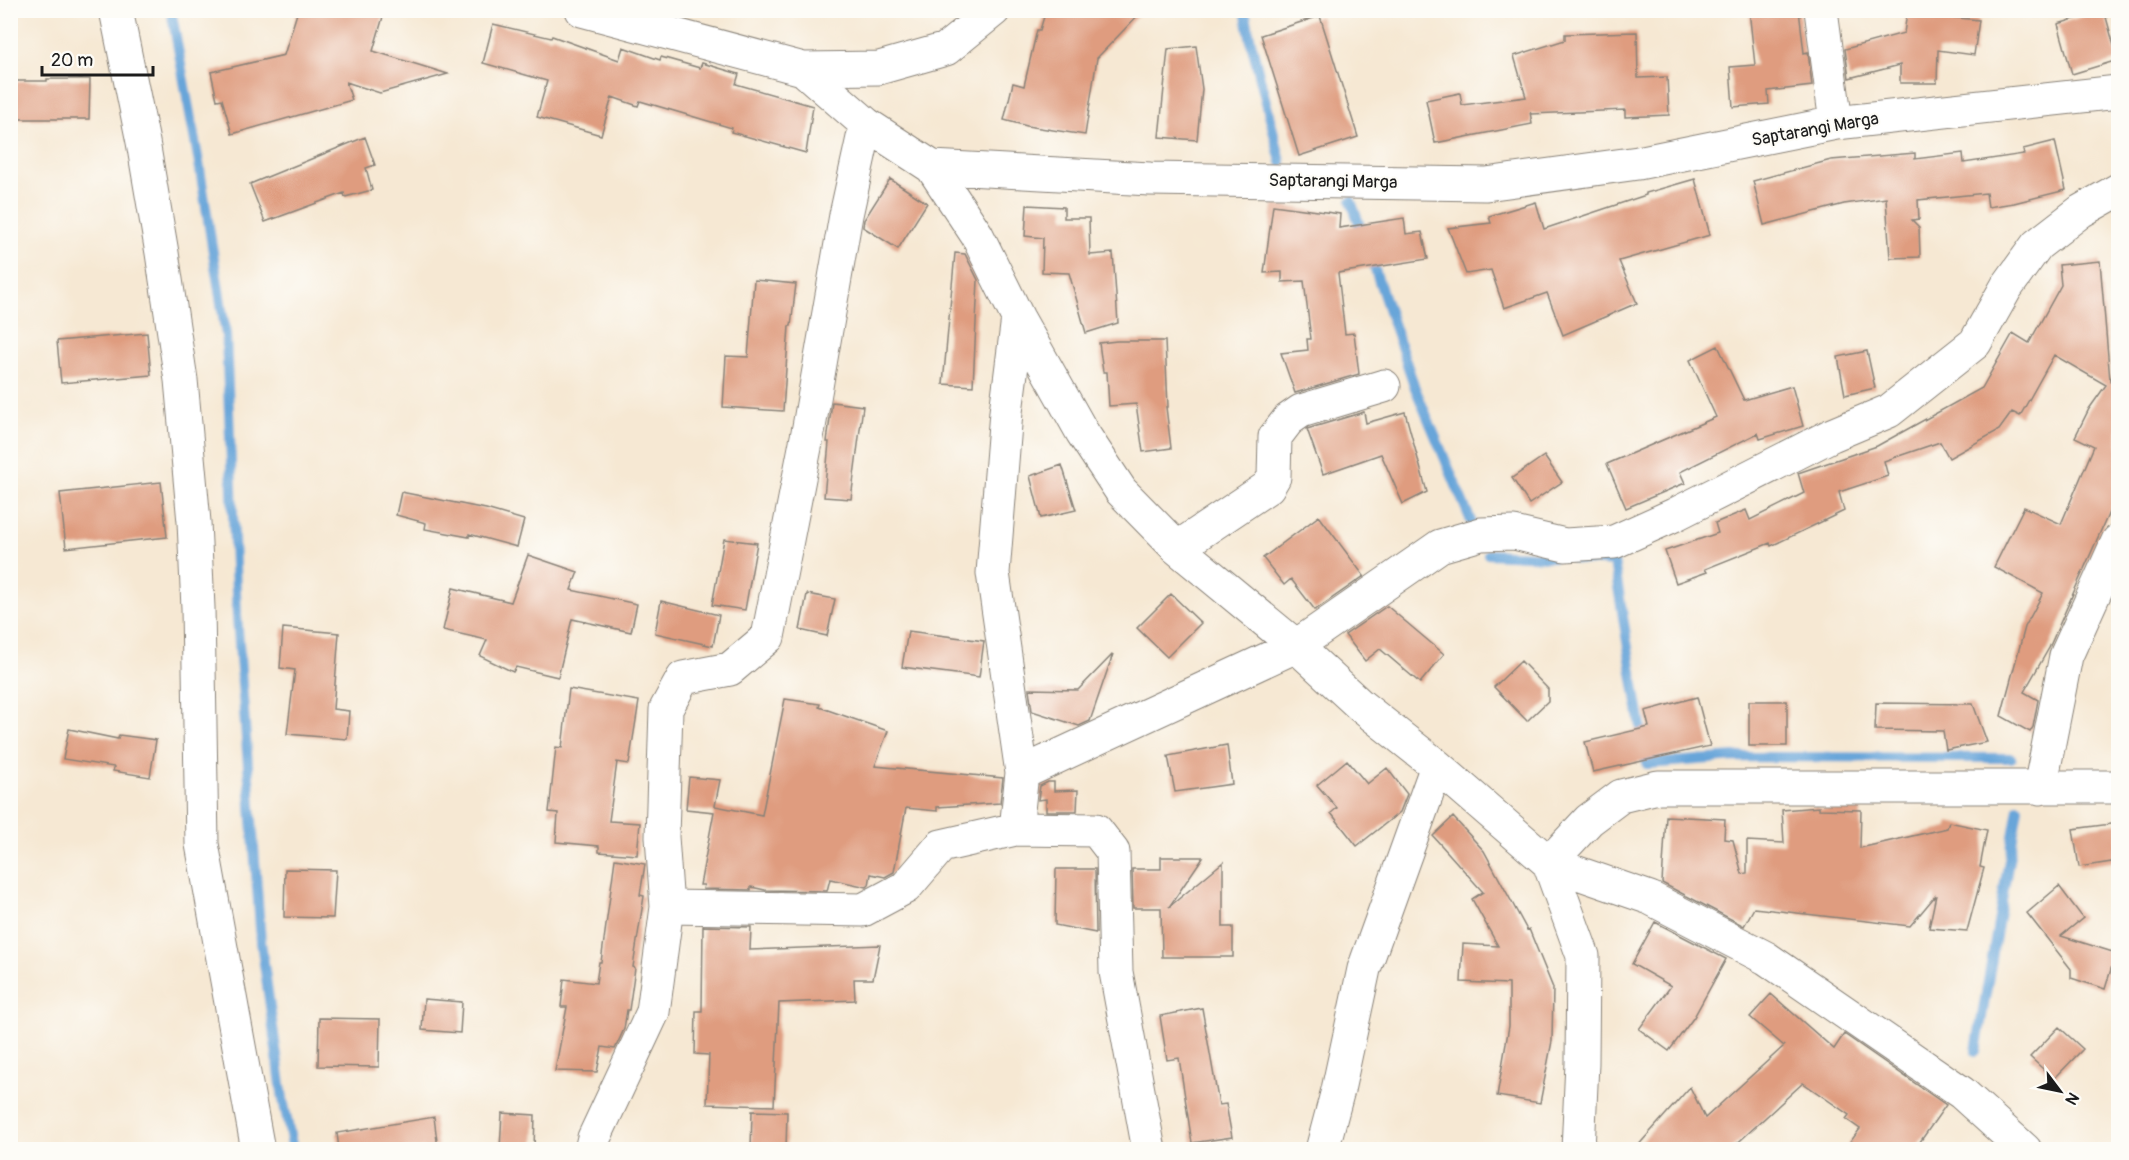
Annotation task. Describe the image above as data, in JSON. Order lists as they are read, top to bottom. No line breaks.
{"streets":{"street":["Saptarangi Marga"]},"scale_bar":"20 m","north":"bottom right"}
